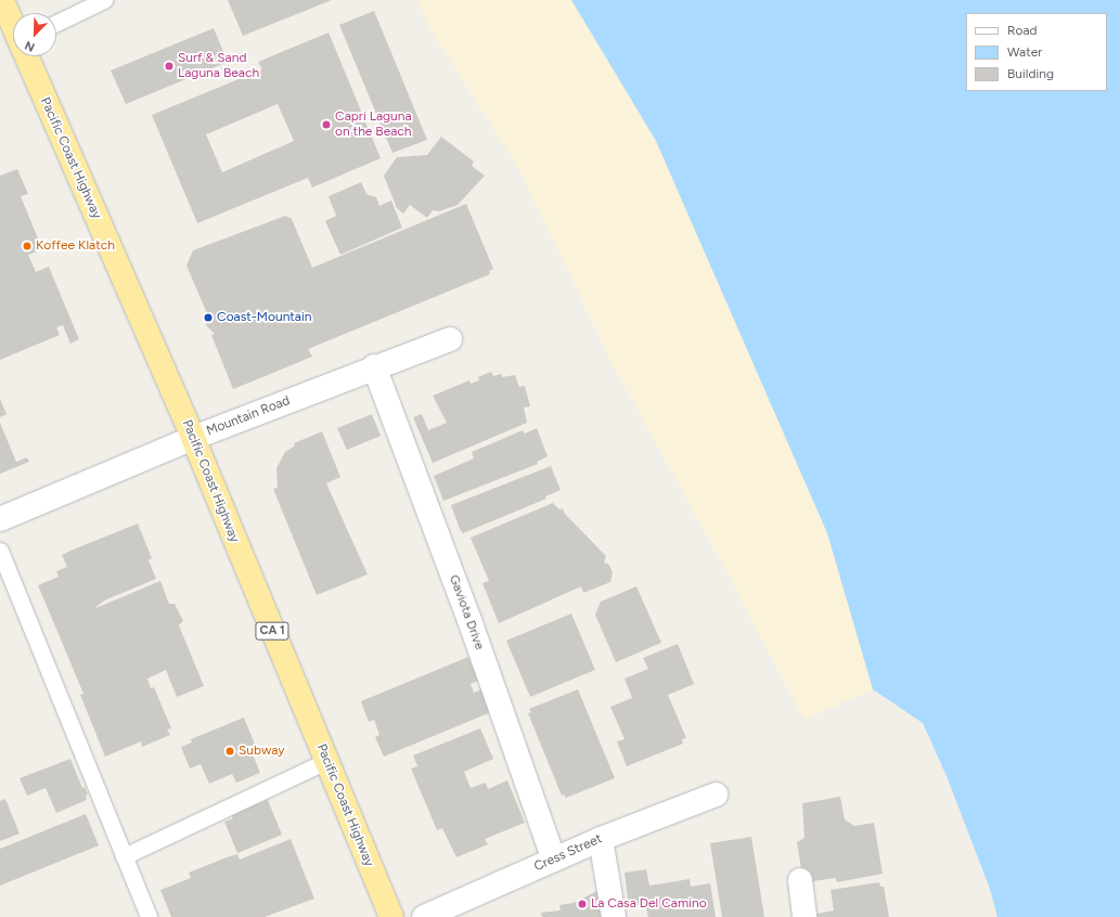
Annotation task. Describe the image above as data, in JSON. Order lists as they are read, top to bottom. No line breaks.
{"streets":{"highway":["Pacific Coast Highway","CA 1"],"street":["Mountain Road","Gaviota Drive","Cress Street"]},"crossings":[["Pacific Coast Highway","Mountain Road"],["Mountain Road","Gaviota Drive"],["Gaviota Drive","Cress Street"]],"places":["Surf & Sand Laguna Beach","Capri Laguna on the Beach","Koffee Klatch","Coast-Mountain","Subway","La Casa Del Camino"],"legend":["Road","Water","Building"],"north":"bottom left"}
